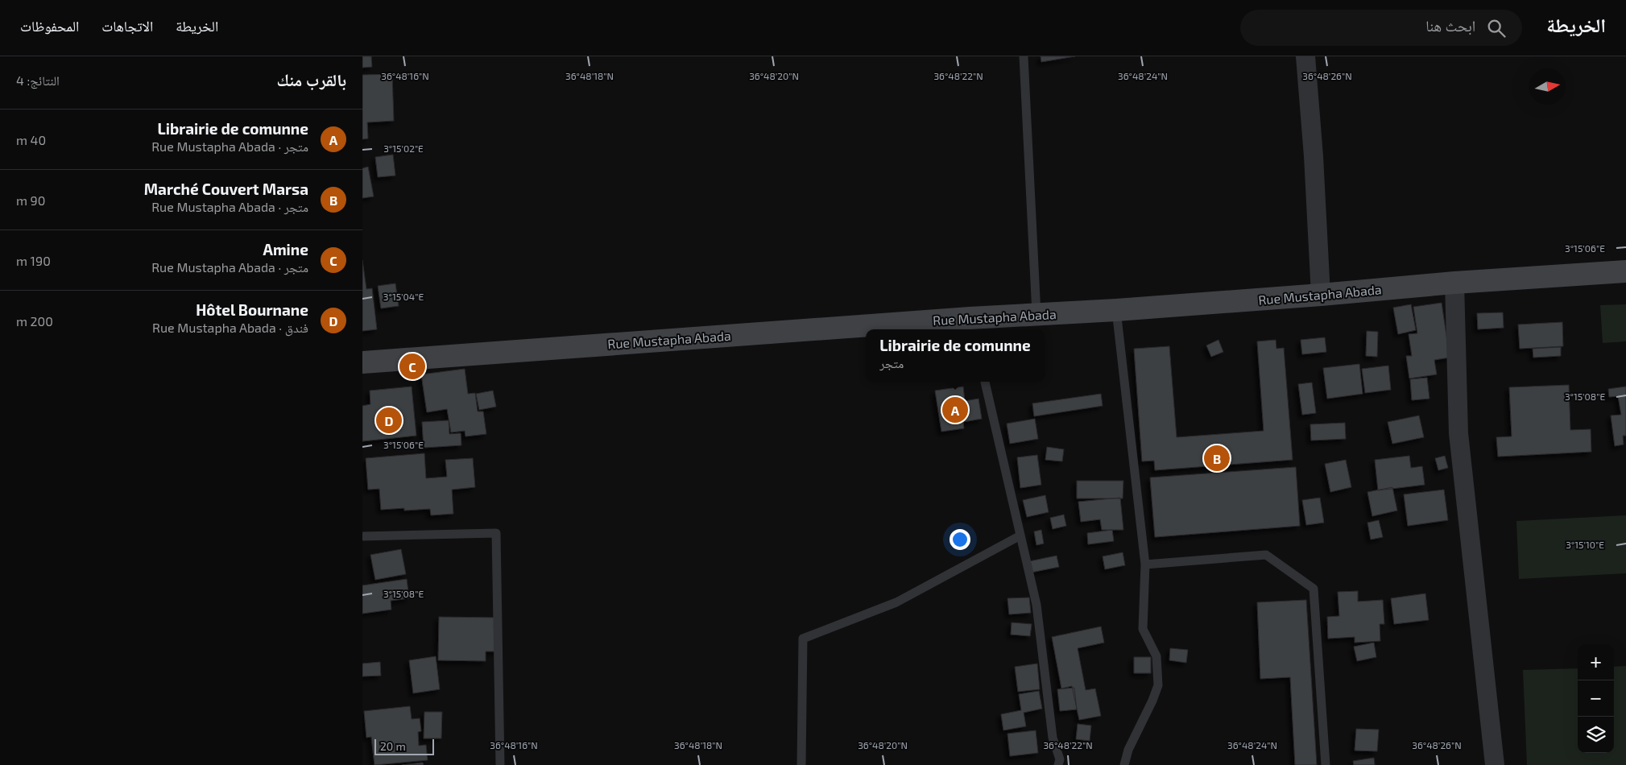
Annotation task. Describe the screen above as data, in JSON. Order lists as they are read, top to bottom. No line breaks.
{"streets":{"main road":["Rue Mustapha Abada"]},"scale_bar":"20 m","north":"right","page":{"header":"الخريطة","search":"ابحث هنا","nav":["الخريطة","الاتجاهات","المحفوظات"],"heading":["بالقرب منك","النتائج: 4"],"list":[{"mark":"A","name":"Librairie de comunne","note":"متجر · Rue Mustapha Abada","value":"40 m"},{"mark":"B","name":"Marché Couvert Marsa","note":"متجر · Rue Mustapha Abada","value":"90 m"},{"mark":"C","name":"Amine","note":"متجر · Rue Mustapha Abada","value":"190 m"},{"mark":"D","name":"Hôtel Bournane","note":"فندق · Rue Mustapha Abada","value":"200 m"}],"popup":["Librairie de comunne","متجر"],"pins":["C","A","D","B"],"map_buttons":["+","−"],"scale":"20 m"},"coordinates":["36°48'18\"N","36°48'16\"N","36°48'20\"N","36°48'22\"N","36°48'24\"N","36°48'26\"N","3°15'02\"E","3°15'06\"E","3°15'04\"E","3°15'08\"E","3°15'10\"E"]}
